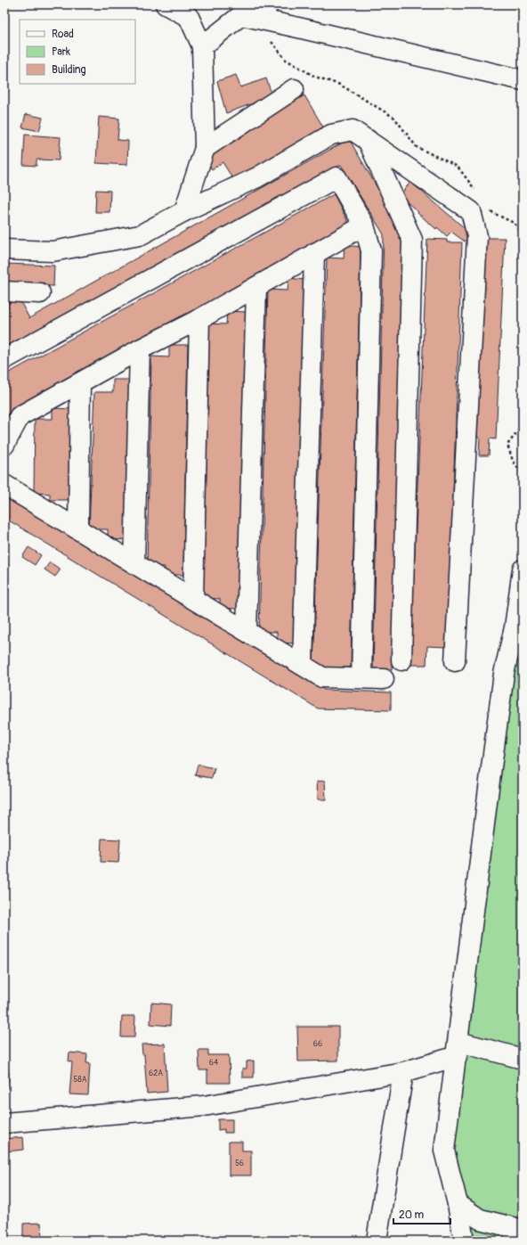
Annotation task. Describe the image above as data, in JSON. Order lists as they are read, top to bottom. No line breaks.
{"house_numbers":["66","64","62А","58А","56"],"legend":["Road","Park","Building"],"scale_bar":"20 m"}
